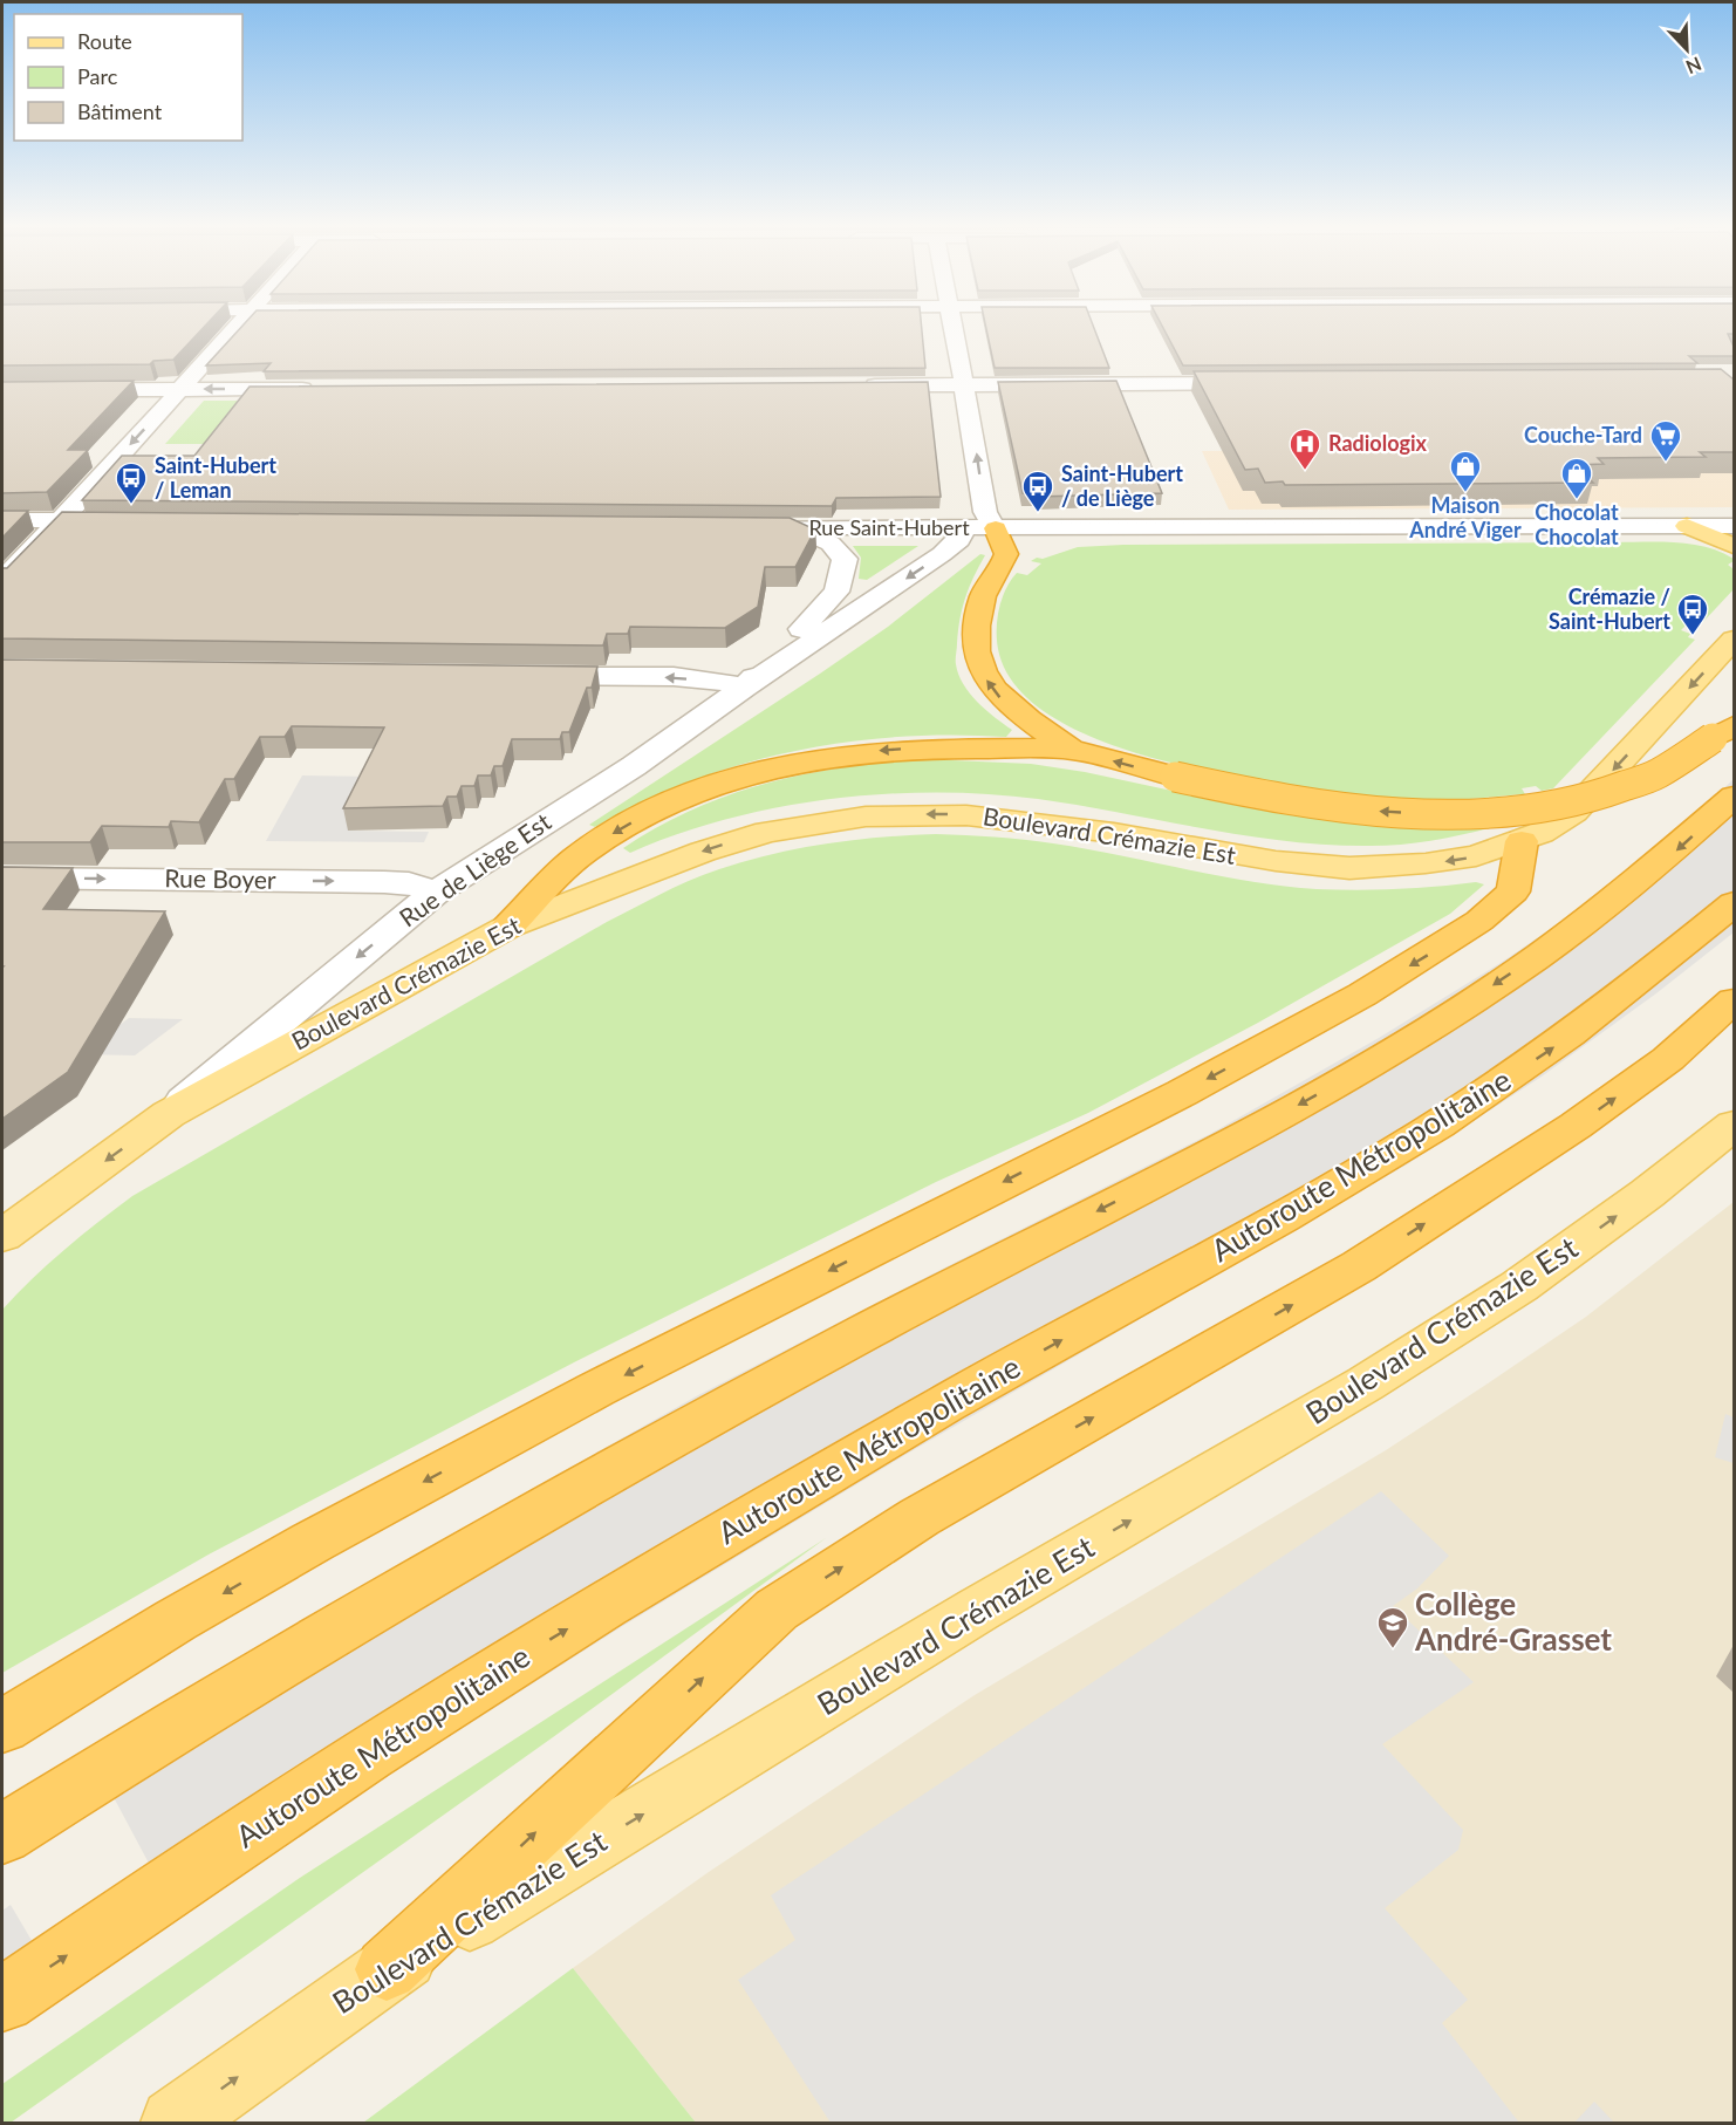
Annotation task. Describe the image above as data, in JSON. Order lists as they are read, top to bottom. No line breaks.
{"streets":{"highway":["Autoroute Métropolitaine"],"main road":["Boulevard Crémazie Est","Rue de Liège Est"],"street":["Rue Saint-Hubert","Rue Boyer"]},"crossings":[["Rue Saint-Hubert","Rue de Liège Est"],["Boulevard Crémazie Est","Rue de Liège Est"],["Rue de Liège Est","Rue Boyer"]],"one_way":["Rue de Liège Est","Rue Boyer"],"places":{"supermarket":["Couche-Tard"],"hospital":["Radiologix"],"shop":["Maison André Viger","Chocolat Chocolat"],"bus stop":["Saint-Hubert / Leman","Saint-Hubert / de Liège","Crémazie / Saint-Hubert"],"school or university":["Collège André-Grasset"]},"legend":["Route","Parc","Bâtiment"],"north":"bottom right"}
